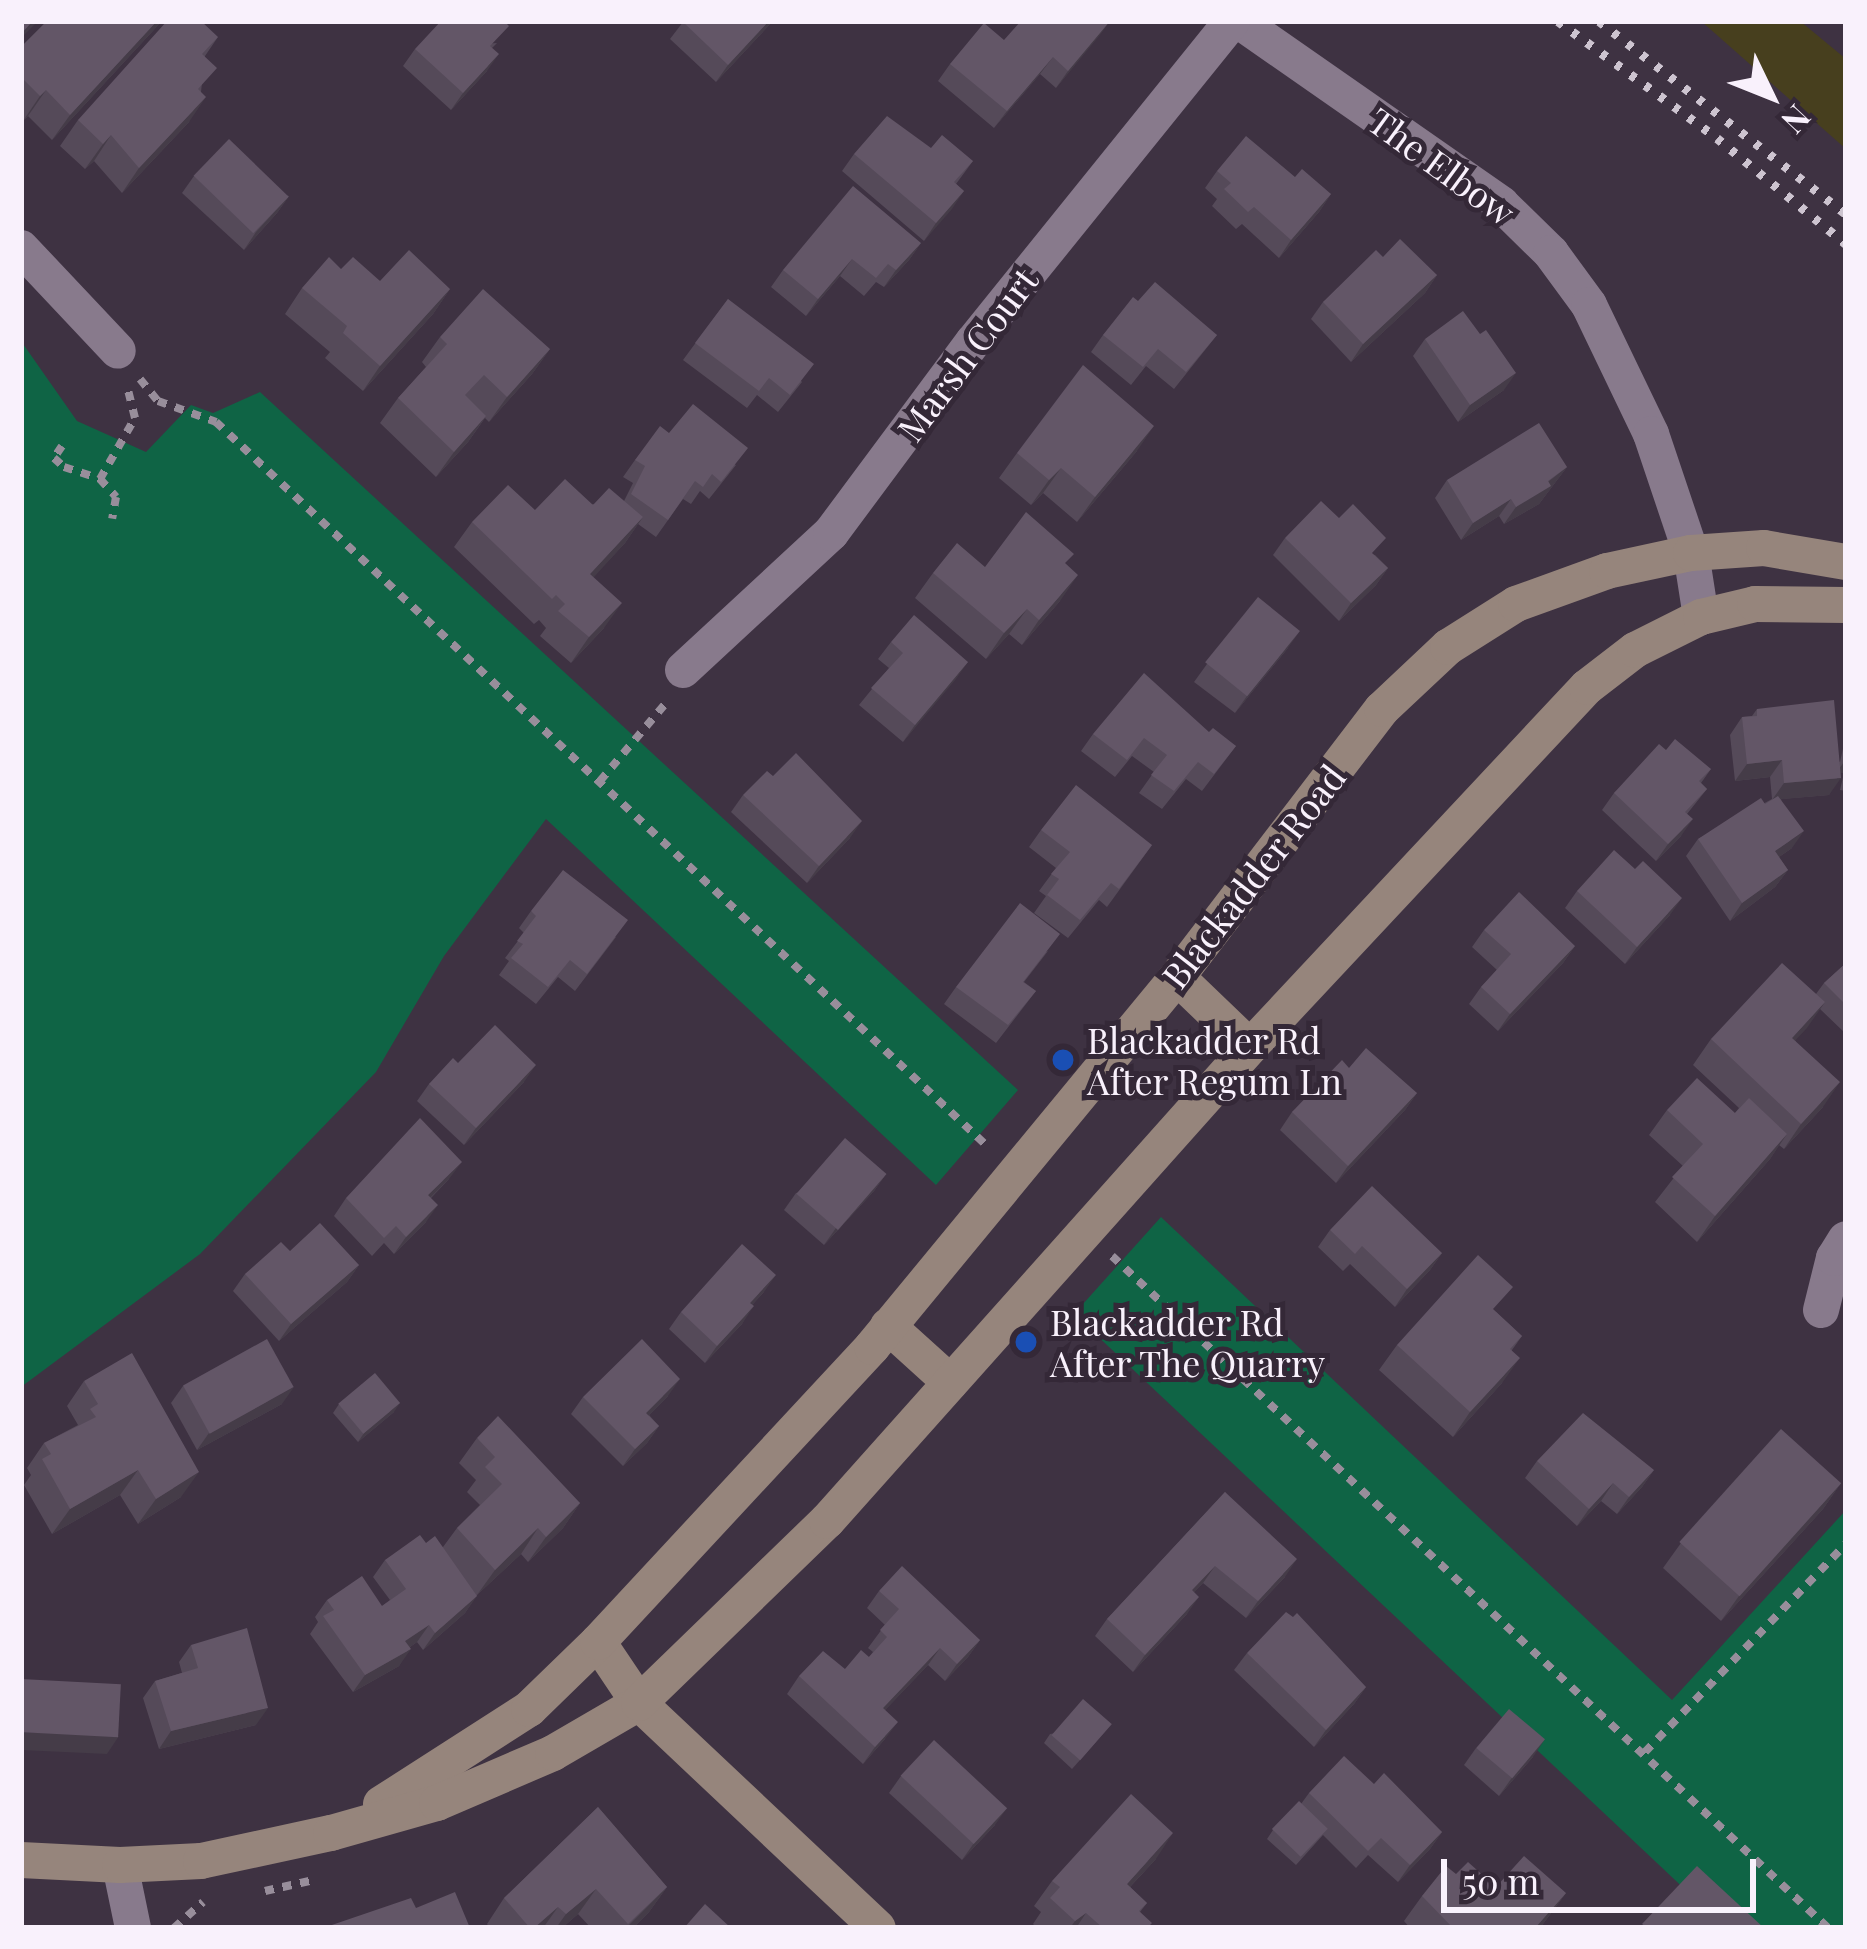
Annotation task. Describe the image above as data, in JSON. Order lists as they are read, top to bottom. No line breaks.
{"streets":{"street":["The Elbow","Marsh Court","Blackadder Road"]},"crossings":[["The Elbow","Marsh Court"],["The Elbow","Blackadder Road"]],"places":["Blackadder Rd After Regum Ln","Blackadder Rd After The Quarry"],"scale_bar":"50 m","north":"bottom right"}
